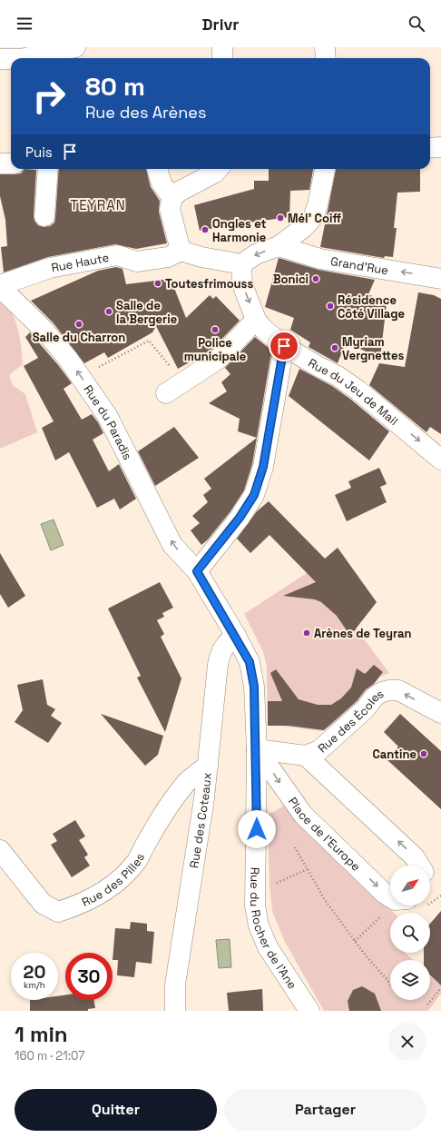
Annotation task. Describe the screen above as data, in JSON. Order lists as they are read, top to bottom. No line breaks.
{"streets":{"street":["Rue Haute","Grand'Rue","Rue du Jeu de Mail","Rue du Paradis","Rue des Écoles","Rue des Coteaux","Place de l'Europe","Rue des Pilles","Rue du Rocher de l'Ane"]},"crossings":[["Rue Haute","Rue du Paradis"],["Rue du Paradis","Rue du Rocher de l'Ane"],["Rue des Écoles","Place de l'Europe"],["Rue des Écoles","Rue du Rocher de l'Ane"],["Rue des Coteaux","Rue des Pilles"],["Rue des Coteaux","Rue du Rocher de l'Ane"],["Place de l'Europe","Rue du Rocher de l'Ane"]],"one_way":["Grand'Rue","Rue du Jeu de Mail","Rue du Paradis","Rue des Écoles"],"districts":["TEYRAN"],"places":["Mél' Coiff","Ongles et Harmonie","Bonici","Toutesfrimouss","Résidence Côté Village","Salle de la Bergerie","Salle du Charron","Police municipale","Myriam Vergnettes","Arènes de Teyran","Cantine"],"north":"top right","page":{"header":"Drivr","turn":["80 m","Rue des Arènes"],"then":"Puis","speed":"20 km/h","limit":"30","heading":["1 min","160 m · 21:07"],"buttons":["Quitter","Partager"]}}
